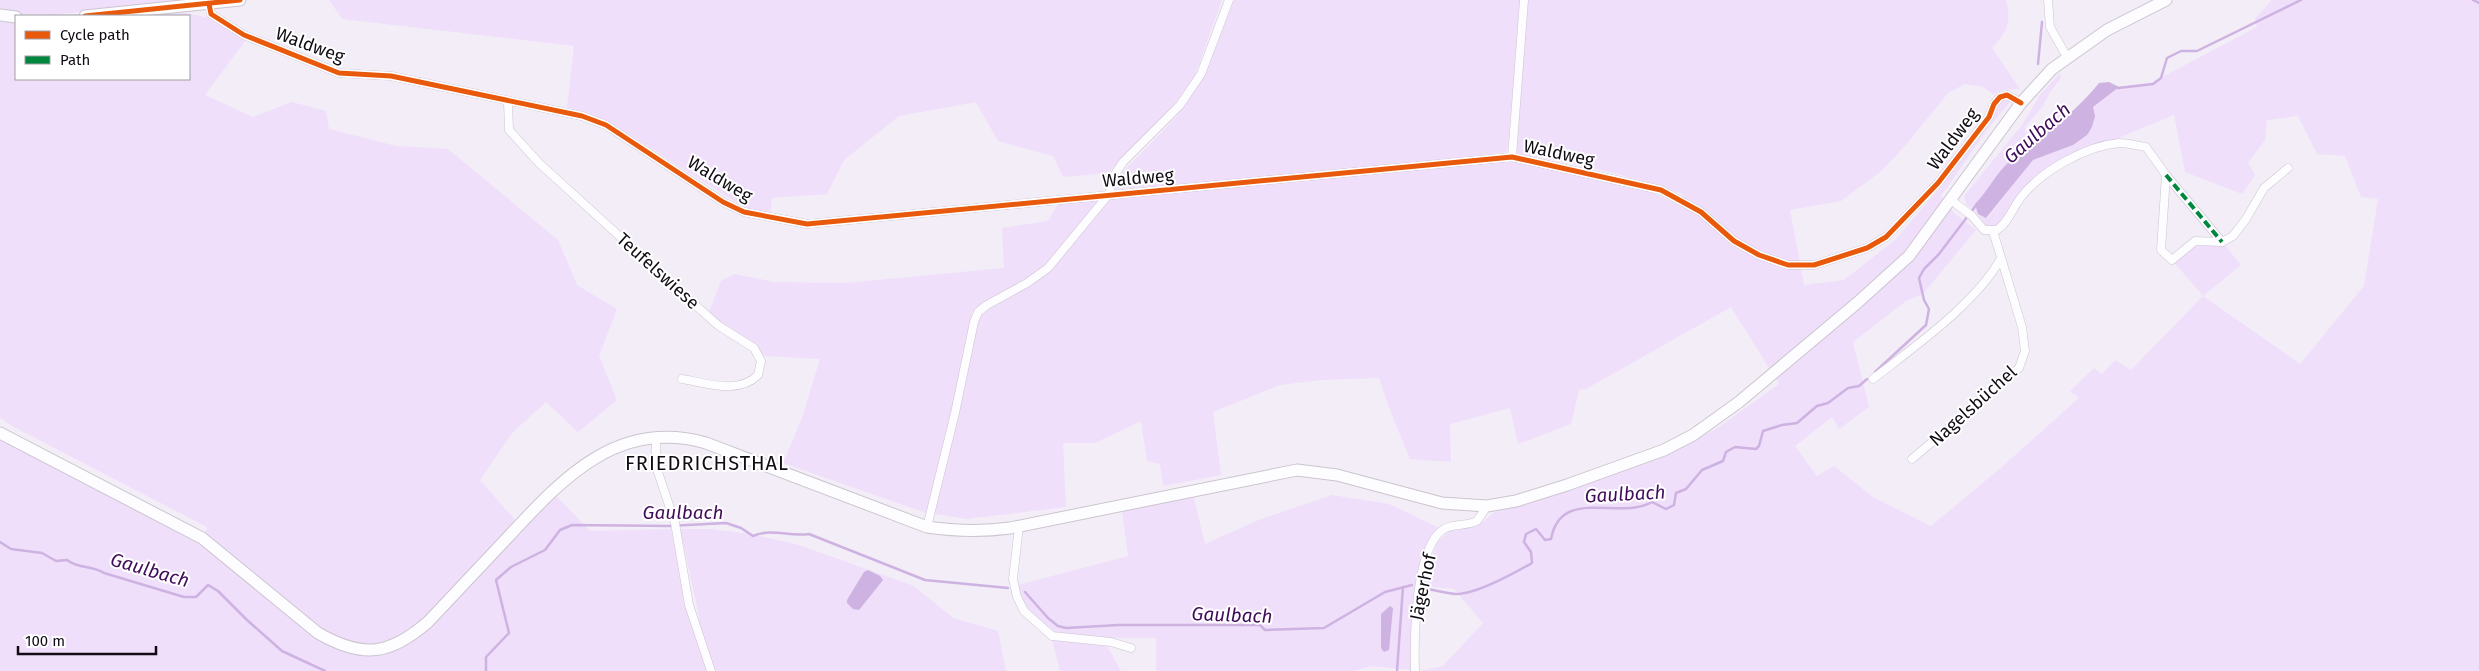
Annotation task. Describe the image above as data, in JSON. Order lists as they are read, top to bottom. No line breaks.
{"streets":{"street":["Waldweg","Teufelswiese","Nagelsbüchel","Jägerhof"]},"crossings":[["Waldweg","Teufelswiese"]],"districts":["FRIEDRICHSTHAL"],"water":["Gaulbach"],"legend":["Cycle path","Path"],"scale_bar":"100 m"}
